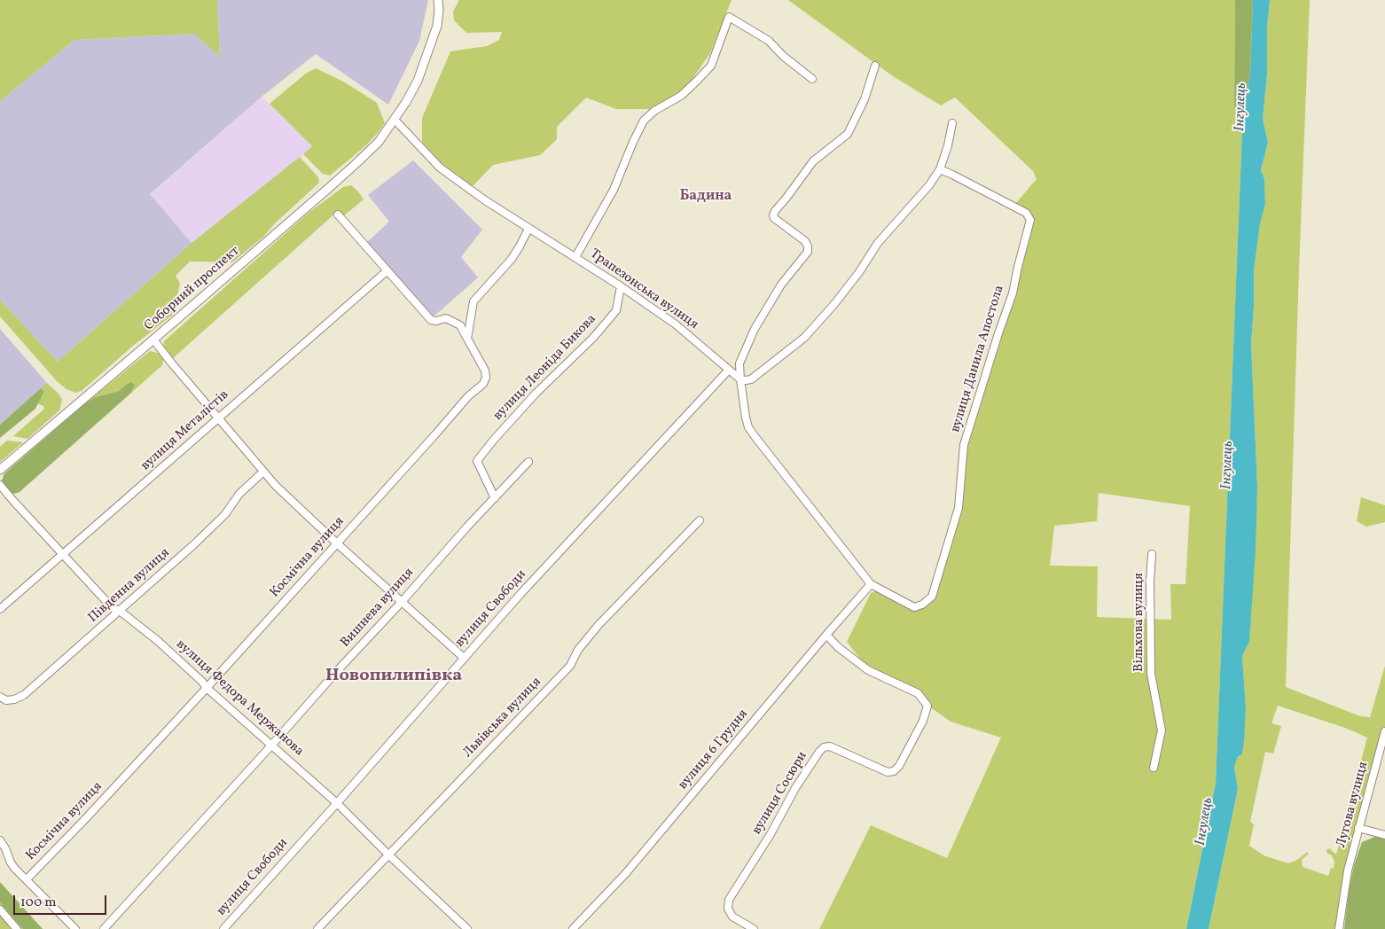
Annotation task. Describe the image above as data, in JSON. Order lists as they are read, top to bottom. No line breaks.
{"streets":{"main road":["Соборний проспект"],"street":["Трапезонська вулиця","вулиця Данила Апостола","вулиця Леоніда Бикова","вулиця Металістів","Космічна вулиця","Південна вулиця","Вишнева вулиця","вулиця Свободи","Вільхова вулиця","вулиця Федора Мержанова","Львівська вулиця","вулиця 6 Грудня","вулиця Сосюри","Лугова вулиця"]},"crossings":[["Соборний проспект","Трапезонська вулиця"],["Трапезонська вулиця","вулиця Леоніда Бикова"],["Трапезонська вулиця","вулиця Свободи"],["вулиця Данила Апостола","вулиця 6 Грудня"],["вулиця Леоніда Бикова","Вишнева вулиця"],["вулиця Металістів","Космічна вулиця"],["вулиця Металістів","вулиця Федора Мержанова"],["Космічна вулиця","вулиця Федора Мержанова"],["Південна вулиця","вулиця Федора Мержанова"],["Вишнева вулиця","вулиця Федора Мержанова"],["вулиця Свободи","вулиця Федора Мержанова"],["вулиця Федора Мержанова","Львівська вулиця"],["вулиця 6 Грудня","вулиця Сосюри"]],"districts":["Бадина","Новопилипівка"],"water":["Інгулець"],"scale_bar":"100 m"}
